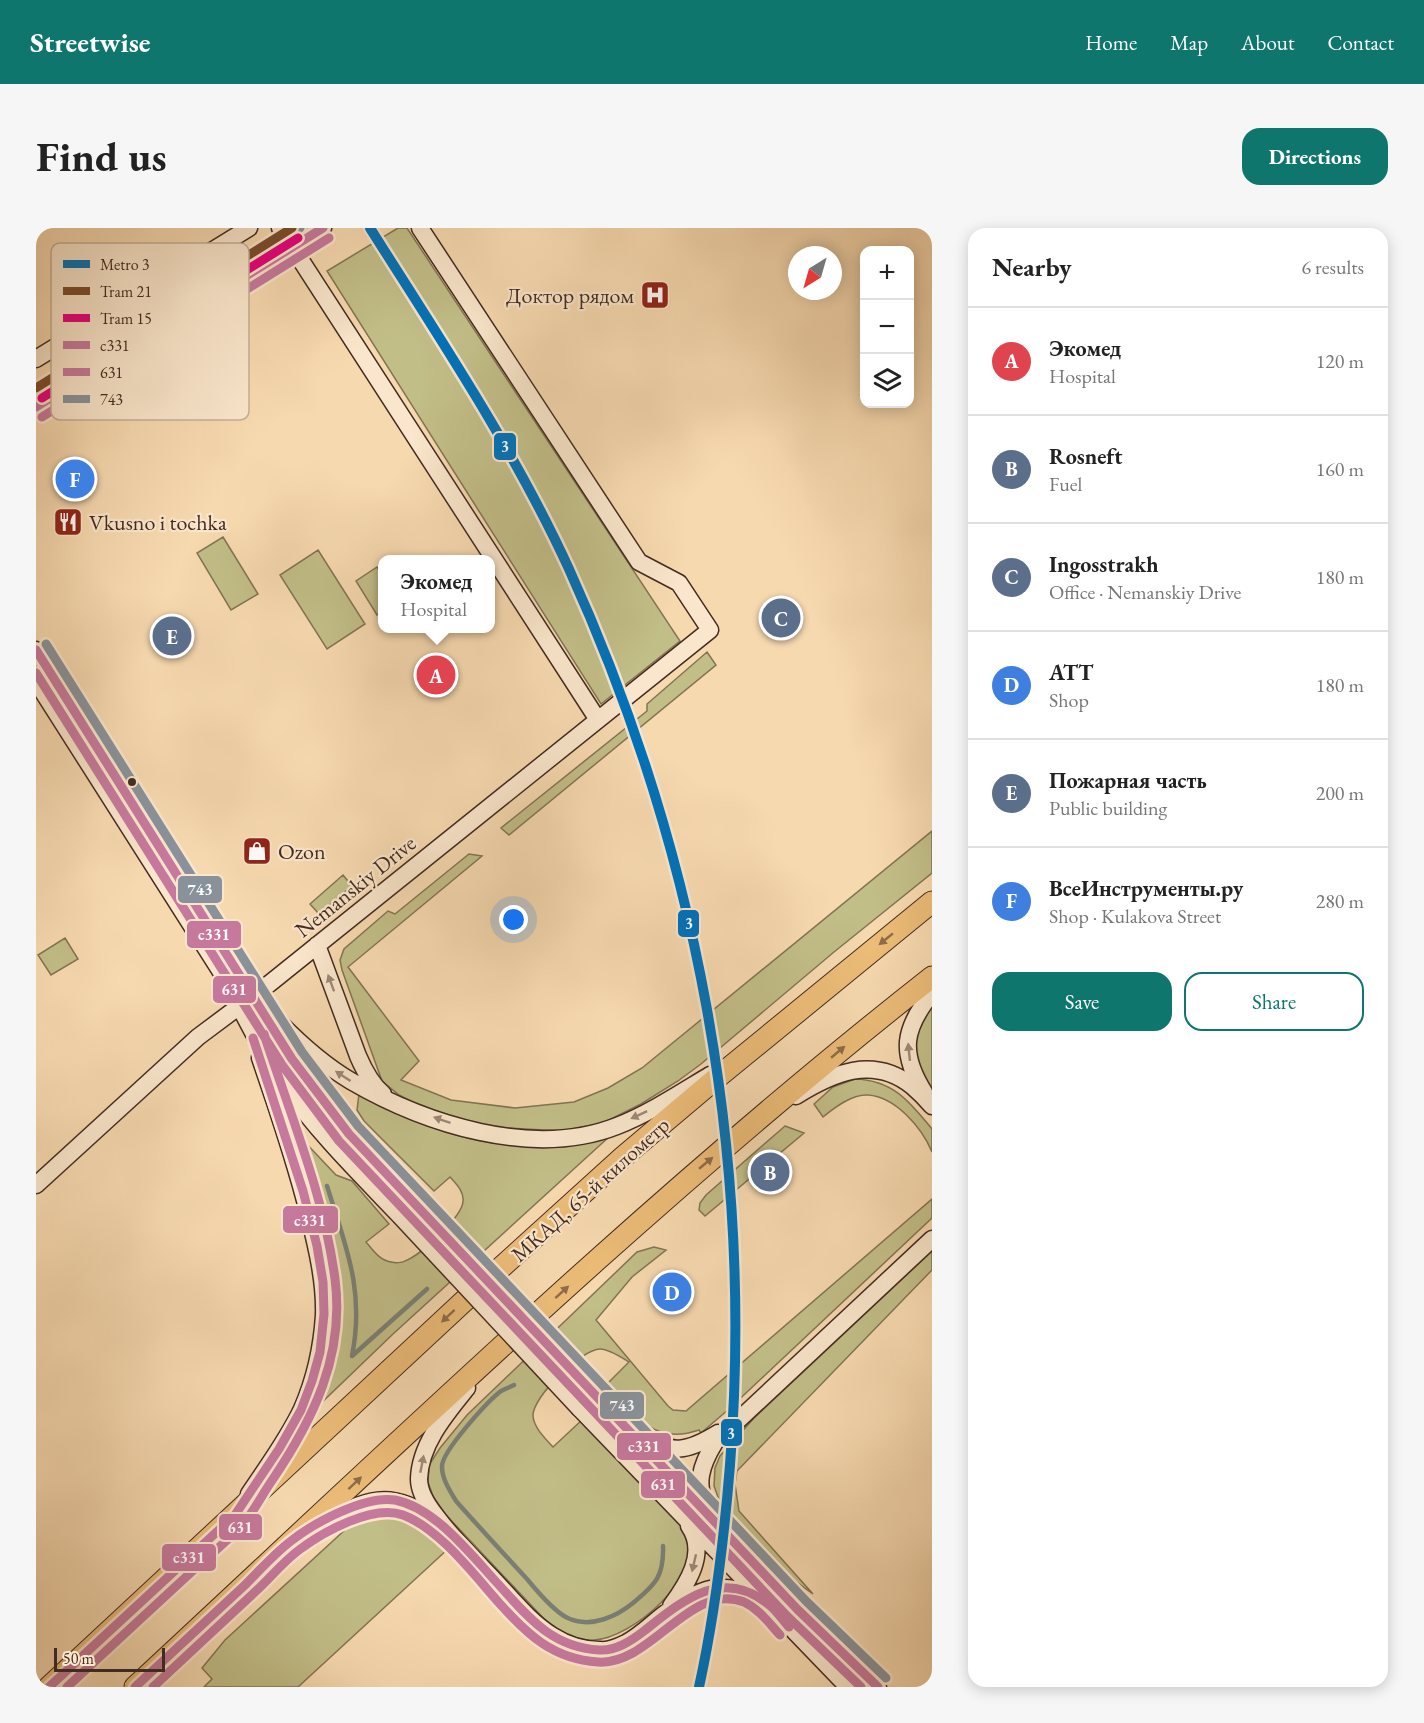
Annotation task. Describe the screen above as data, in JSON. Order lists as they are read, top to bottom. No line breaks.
{"streets":{"highway":["МКАД, 65-й километр"],"main road":["Nemanskiy Drive"]},"places":{"hospital":["Доктор рядом"],"restaurant":["Vkusno i tochka"],"shop":["Ozon"]},"lines":["metro line 3","tram line 21","transit line с331","transit line 743","tram line 15","transit line 631"],"legend":["Metro 3","Tram 21","Tram 15","с331","631","743"],"scale_bar":"50 m","north":"bottom left","page":{"header":"Streetwise","nav":["Home","Map","About","Contact"],"buttons":["Directions",["Save","Share"]],"title":"Find us","heading":["Nearby","6 results"],"map_buttons":["+","−"],"list":[{"mark":"A","name":"Экомед","note":"Hospital","value":"120 m"},{"mark":"B","name":"Rosneft","note":"Fuel","value":"160 m"},{"mark":"C","name":"Ingosstrakh","note":"Office · Nemanskiy Drive","value":"180 m"},{"mark":"D","name":"АТТ","note":"Shop","value":"180 m"},{"mark":"E","name":"Пожарная часть","note":"Public building","value":"200 m"},{"mark":"F","name":"ВсеИнструменты.ру","note":"Shop · Kulakova Street","value":"280 m"}],"pins":["F","C","E","A","B","D"],"popup":["Экомед","Hospital"],"scale":"50 m"}}
